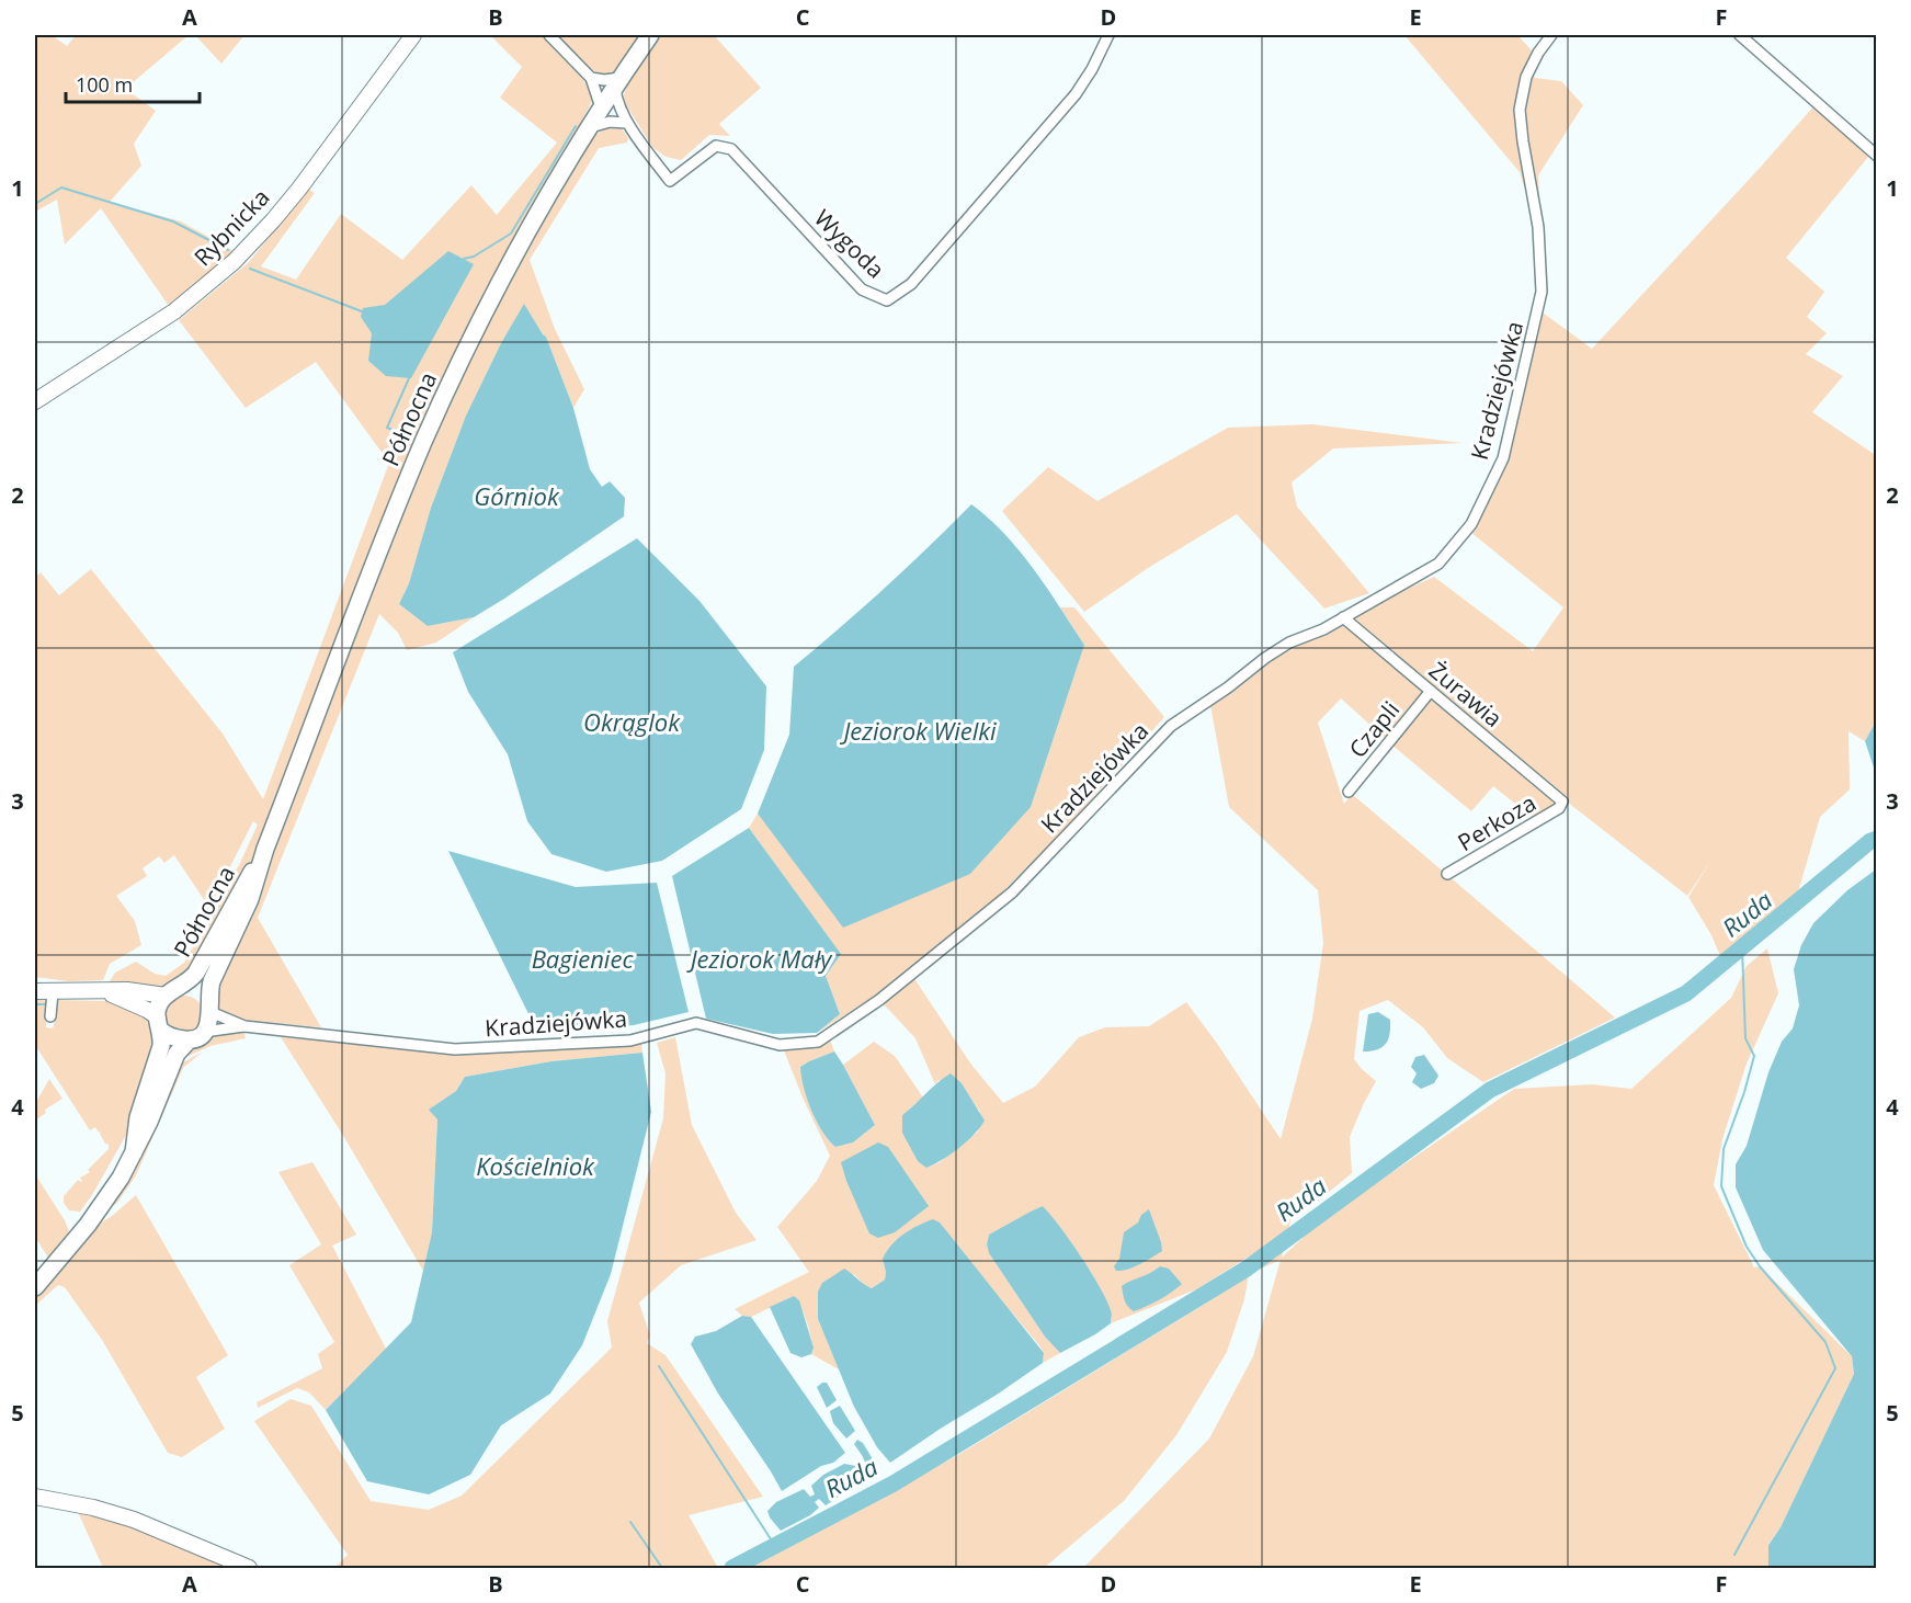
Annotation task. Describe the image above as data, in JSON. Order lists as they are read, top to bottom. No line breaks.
{"streets":{"main road":["Północna"],"street":["Rybnicka","Wygoda","Kradziejówka","Żurawia","Czapli","Perkoza"]},"crossings":[["Wygoda","Północna"],["Kradziejówka","Północna"],["Kradziejówka","Żurawia"],["Żurawia","Czapli"],["Żurawia","Perkoza"]],"water":["Górniok","Okrąglok","Jeziorok Wielki","Ruda","Bagieniec","Jeziorok Mały","Kościelniok"],"scale_bar":"100 m","grid":{"columns":["A","B","C","D","E","F"],"rows":["1","2","3","4","5"]}}
